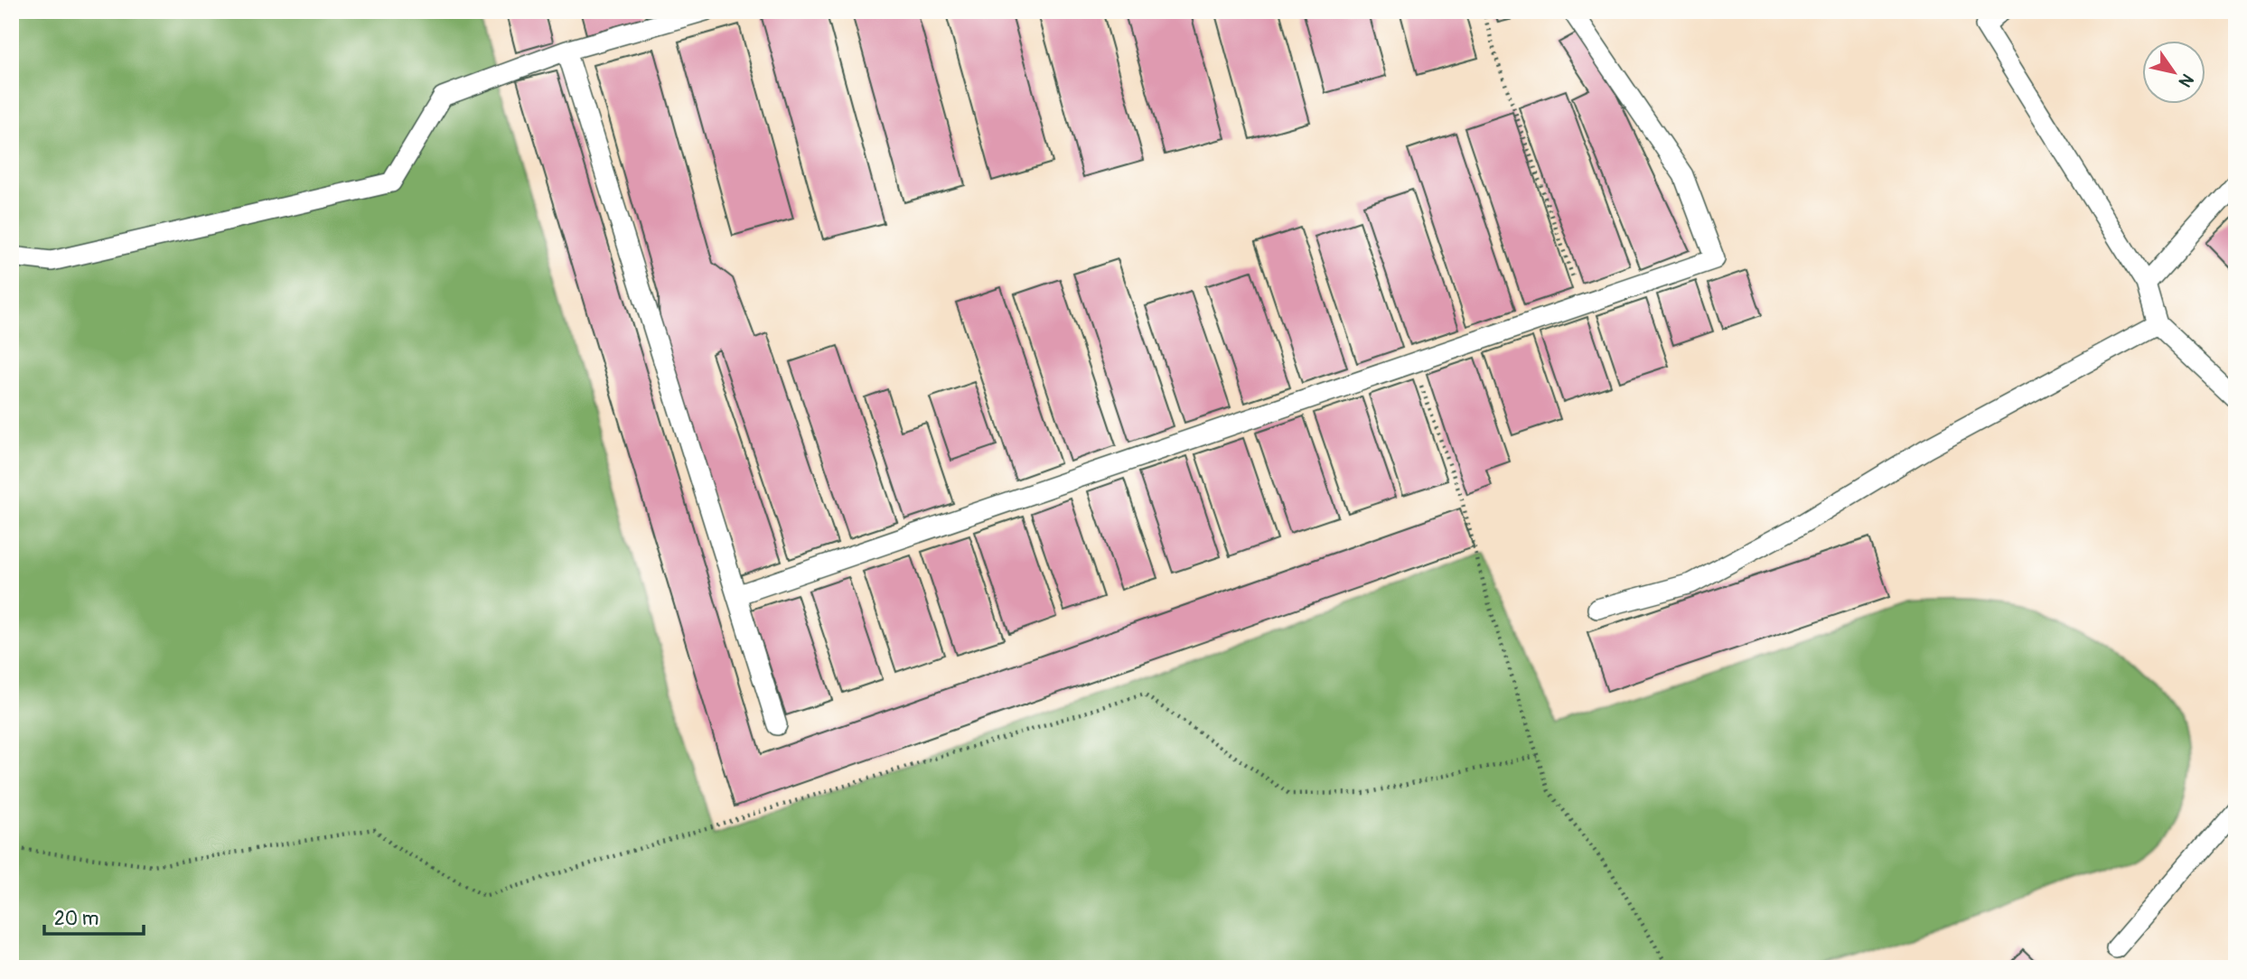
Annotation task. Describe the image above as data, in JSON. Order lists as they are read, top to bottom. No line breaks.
{"scale_bar":"20 m","north":"bottom right"}
